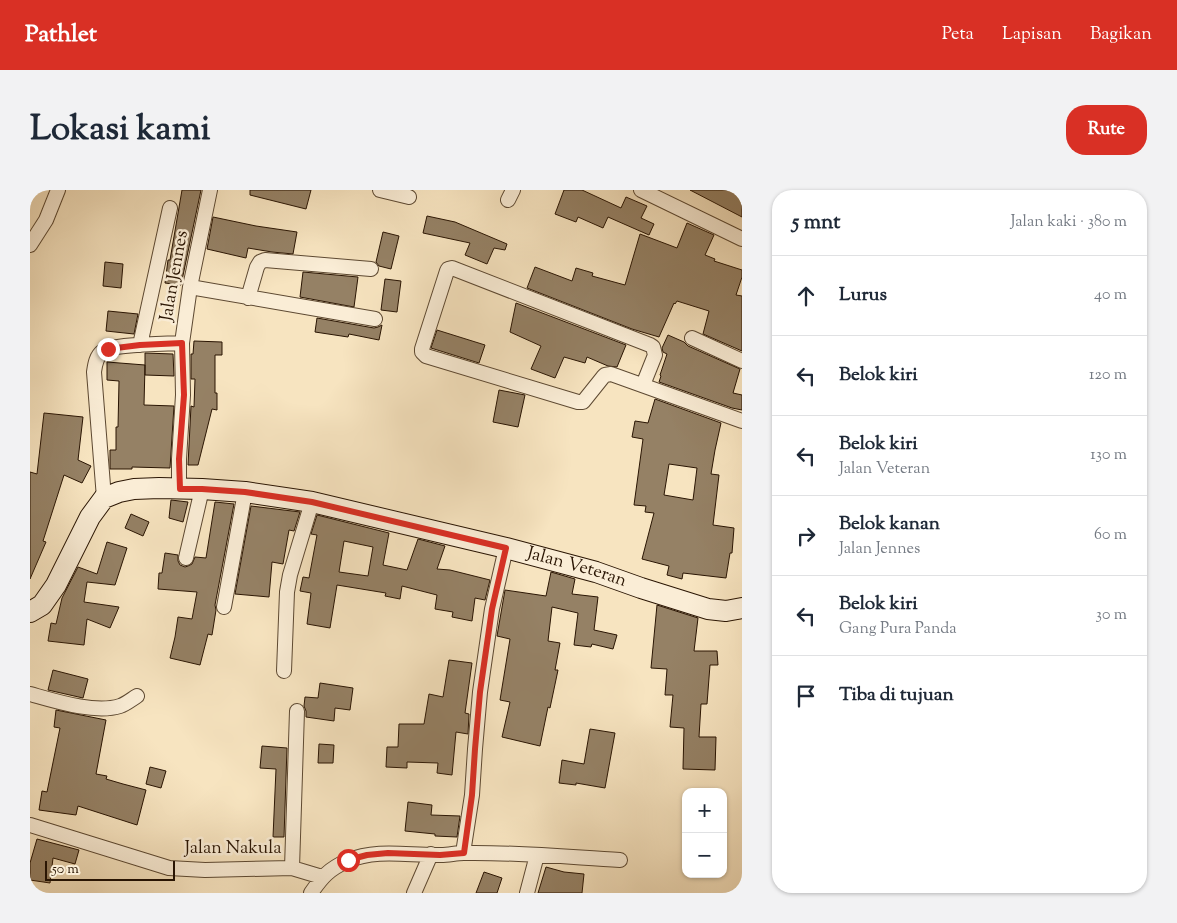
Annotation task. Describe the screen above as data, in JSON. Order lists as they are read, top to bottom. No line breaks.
{"streets":{"street":["Jalan Jennes","Jalan Veteran","Jalan Nakula"]},"crossings":[["Jalan Jennes","Jalan Veteran"]],"scale_bar":"50 m","page":{"header":"Pathlet","nav":["Peta","Lapisan","Bagikan"],"title":"Lokasi kami","buttons":"Rute","heading":["5 mnt","Jalan kaki · 380 m"],"list":[["Lurus","40 m"],["Belok kiri","120 m"],["Belok kiri","Jalan Veteran","130 m"],["Belok kanan","Jalan Jennes","60 m"],["Belok kiri","Gang Pura Panda","30 m"],"Tiba di tujuan"],"map_buttons":["+","−"],"scale":"50 m"}}
